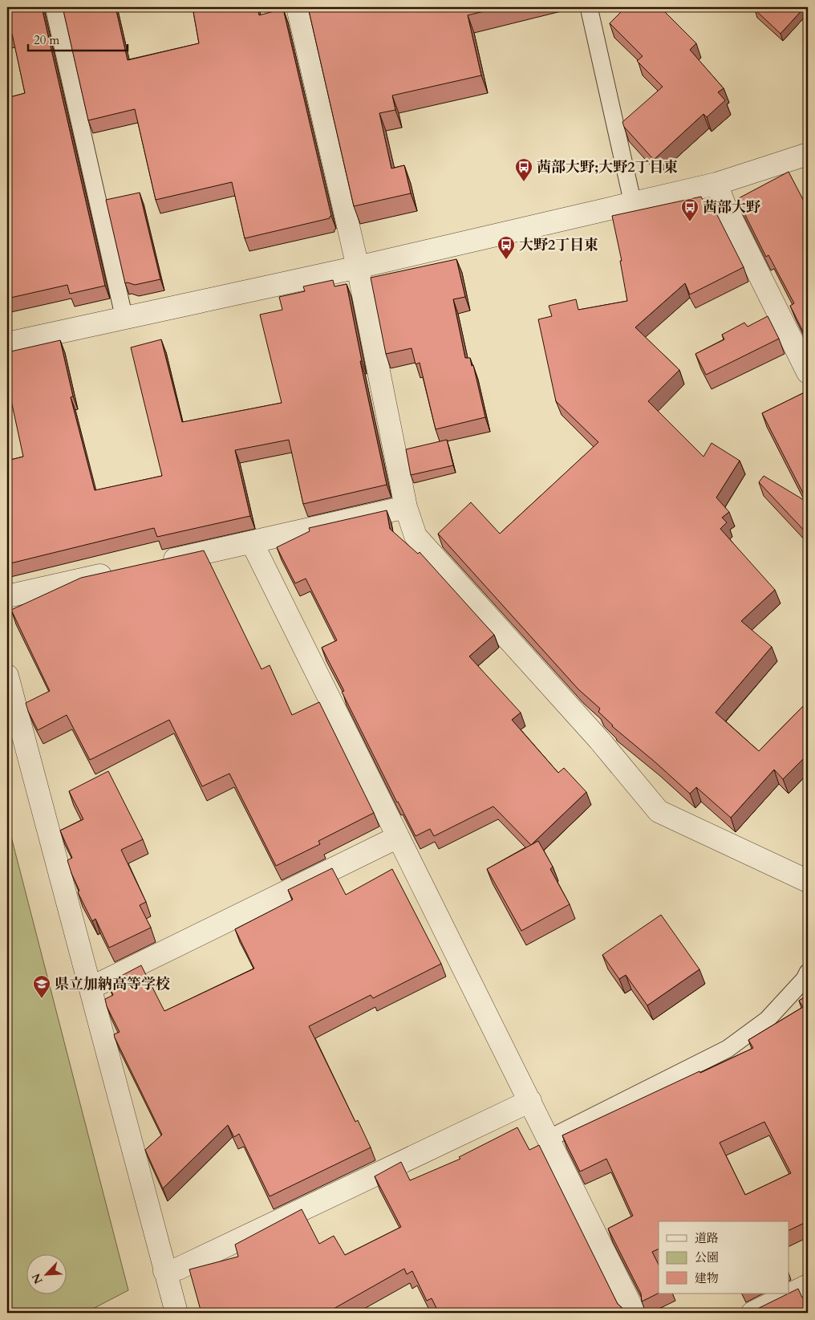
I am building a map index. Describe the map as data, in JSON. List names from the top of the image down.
{
  "places": {
    "bus stop": ["茜部大野;大野2丁目東", "茜部大野", "大野2丁目東"],
    "school or university": ["県立加納高等学校"]
  },
  "legend": ["道路", "公園", "建物"],
  "scale_bar": "20 m",
  "north": "bottom left"
}
